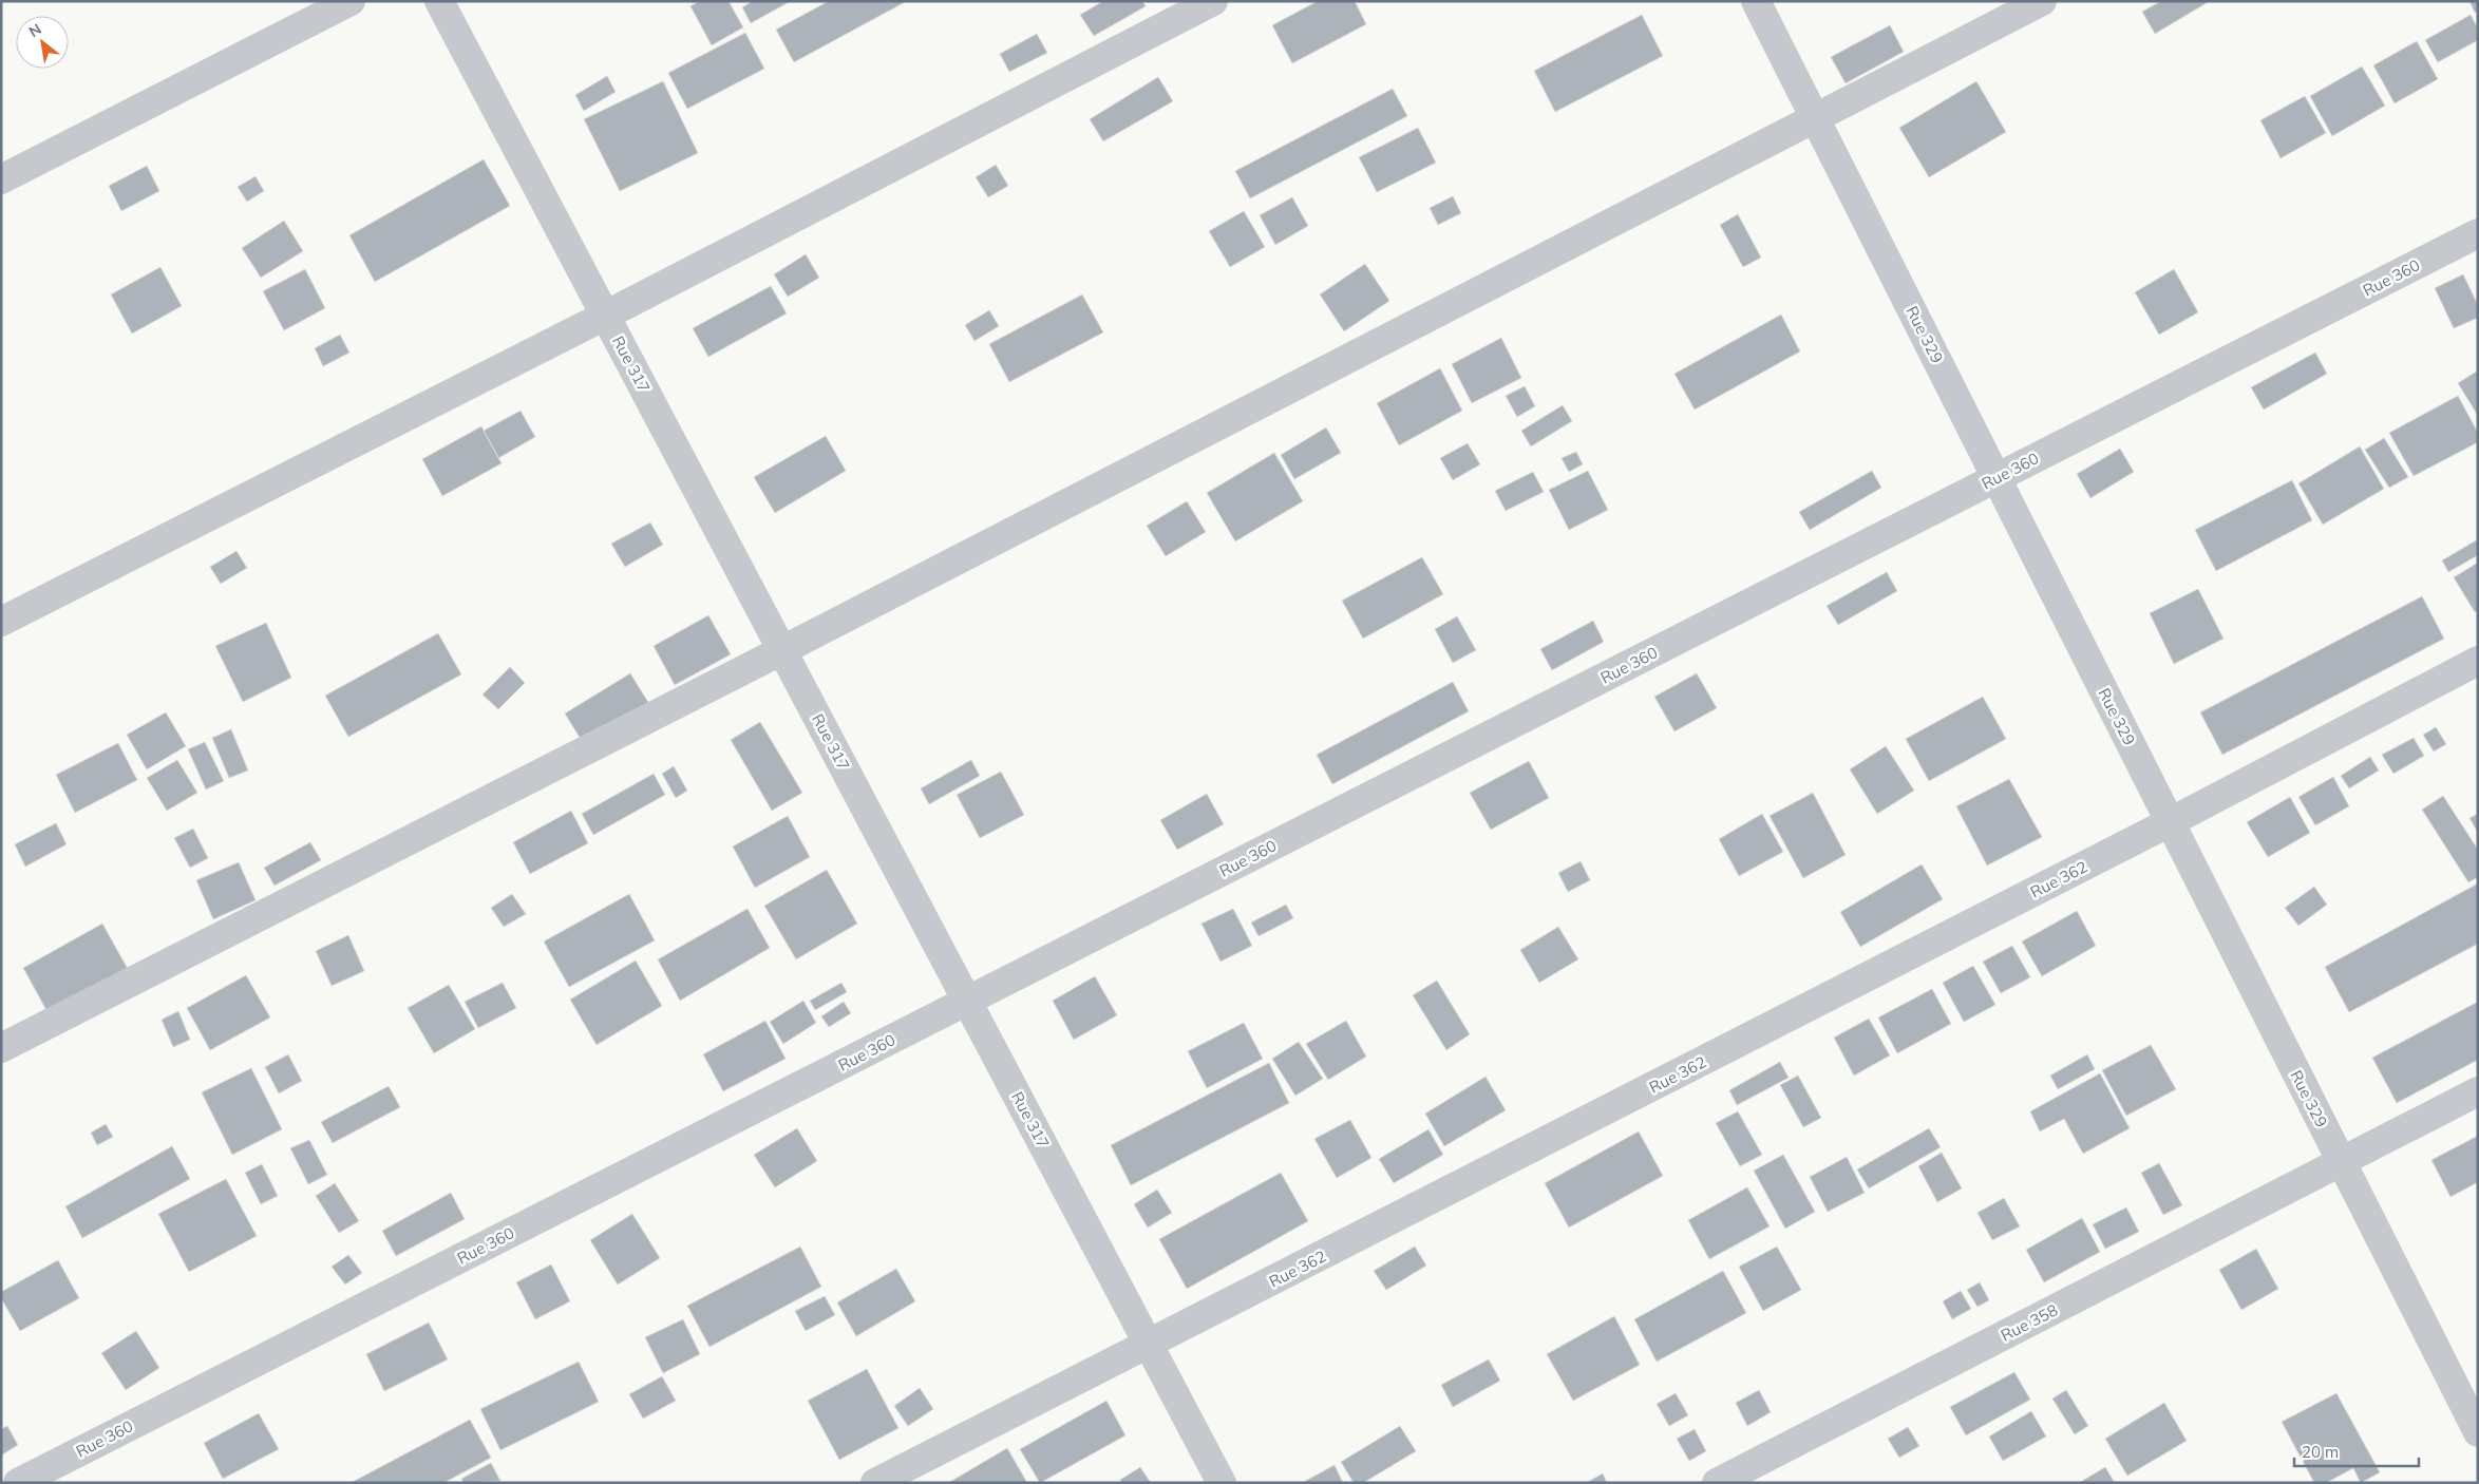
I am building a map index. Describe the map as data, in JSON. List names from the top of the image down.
{
  "streets": {
    "street": [
      "Rue 360",
      "Rue 329",
      "Rue 317",
      "Rue 362",
      "Rue 358"
    ]
  },
  "crossings": [
    ["Rue 360", "Rue 329"],
    ["Rue 360", "Rue 317"],
    ["Rue 329", "Rue 362"],
    ["Rue 329", "Rue 358"],
    ["Rue 317", "Rue 362"]
  ],
  "scale_bar": "20 m",
  "north": "top left"
}
